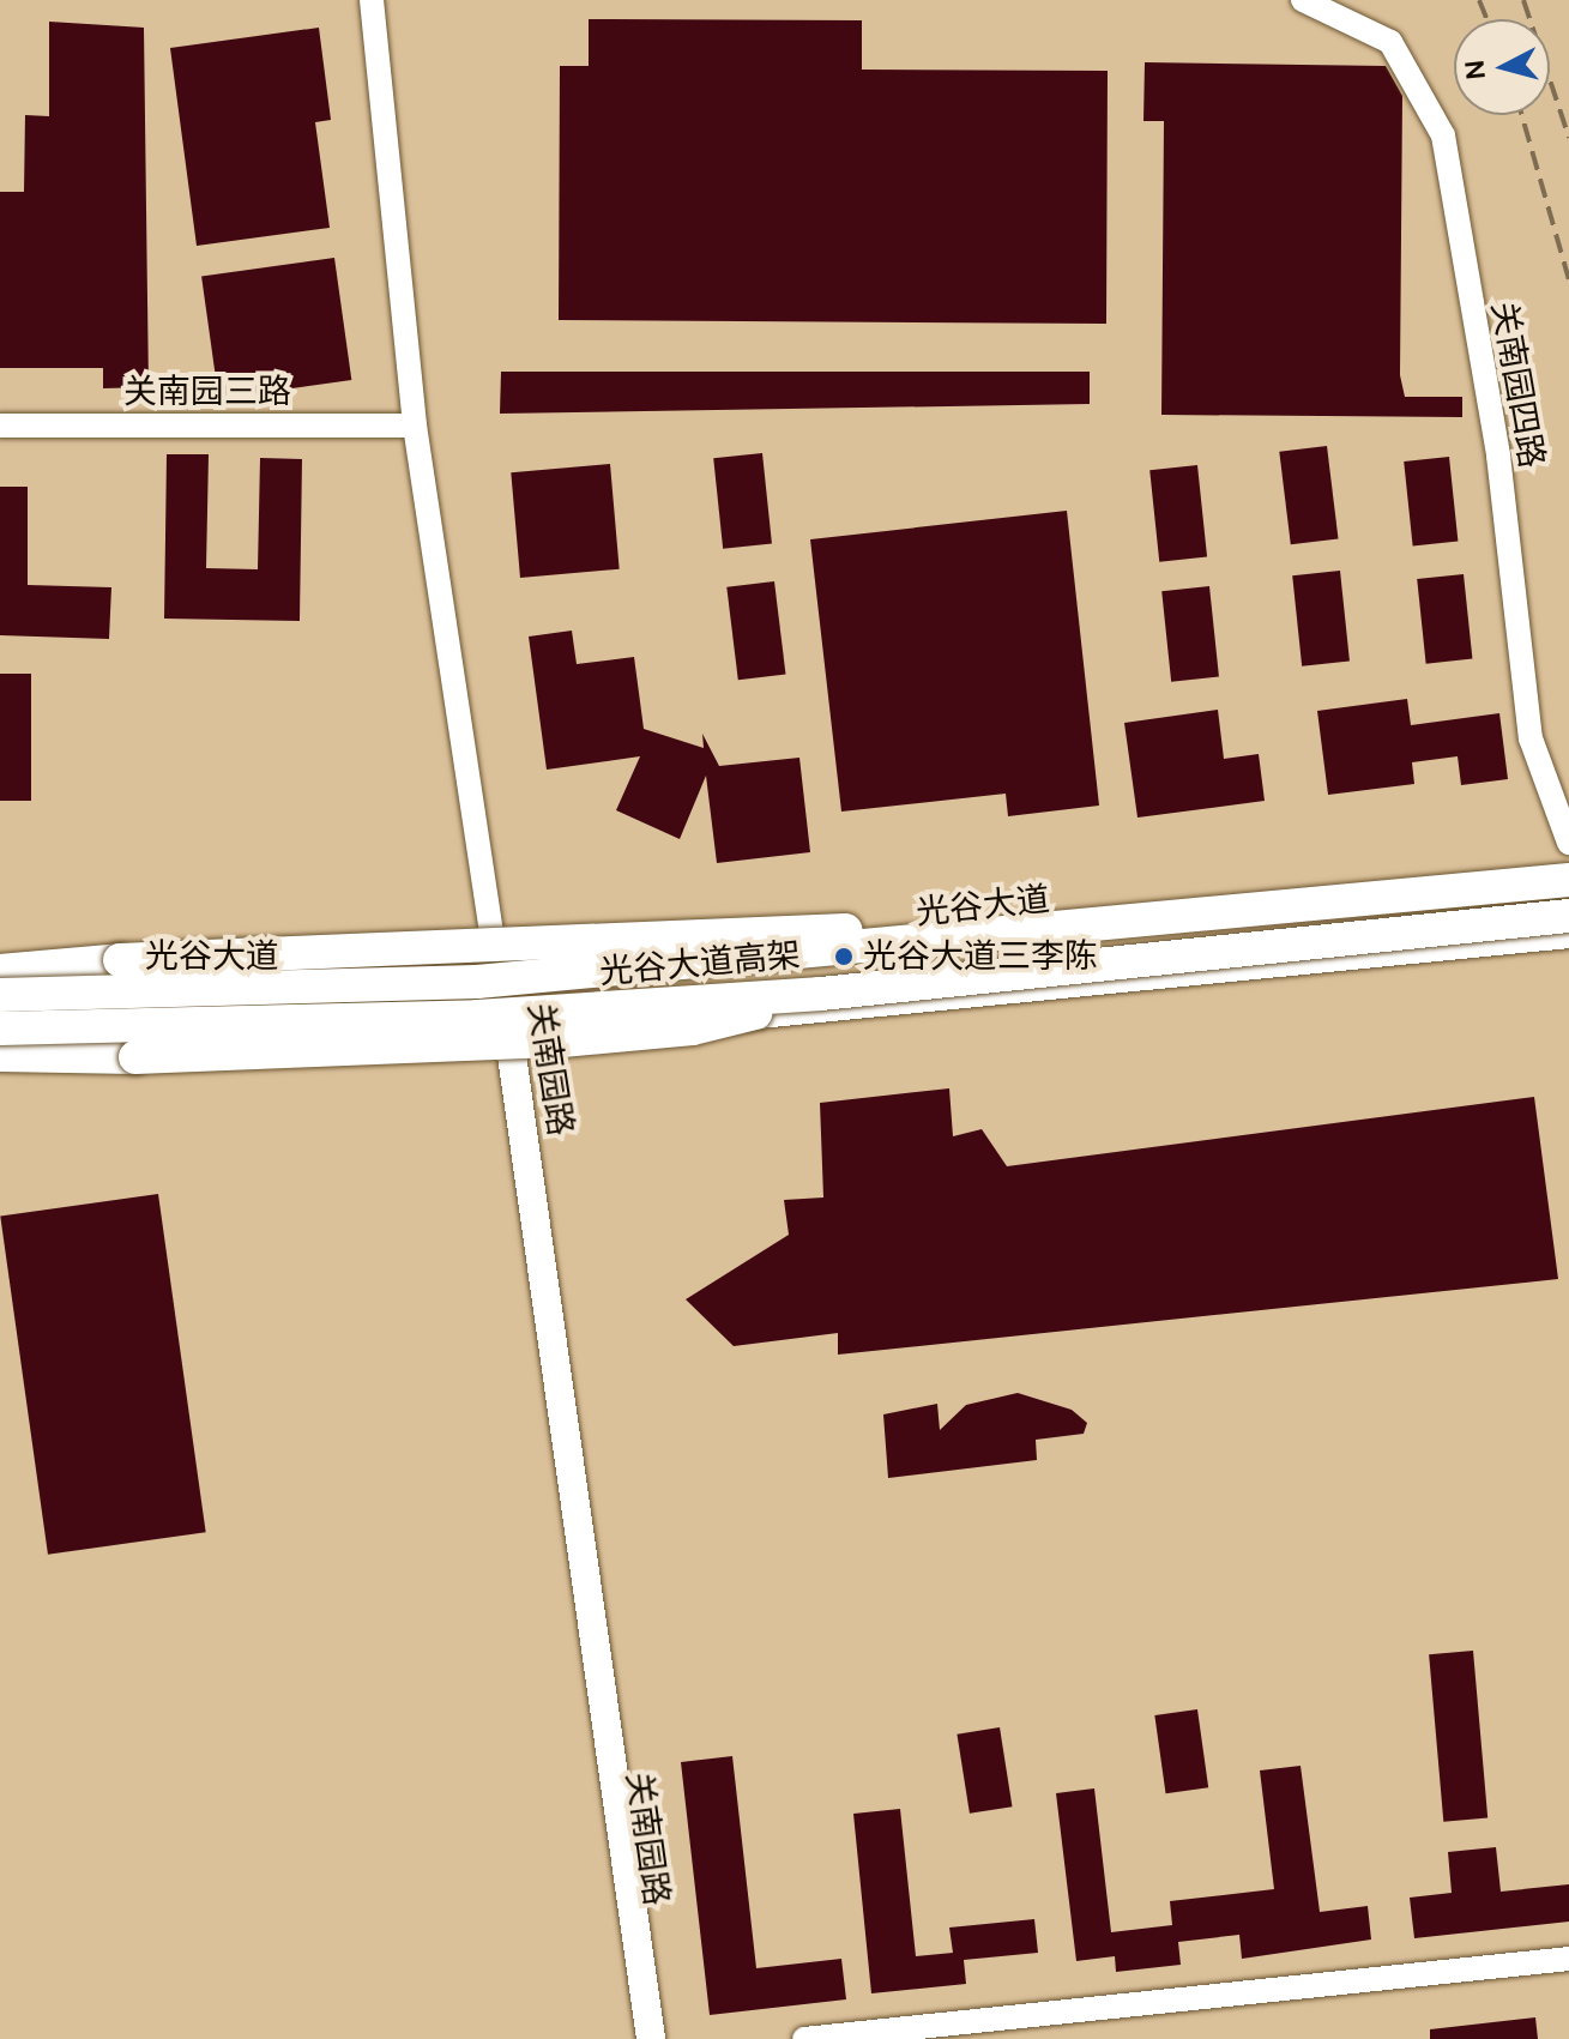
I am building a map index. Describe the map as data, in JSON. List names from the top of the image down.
{
  "streets": {
    "highway": ["光谷大道高架"],
    "main road": ["光谷大道", "关南园路"],
    "street": ["关南园四路", "关南园三路"]
  },
  "crossings": [
    ["光谷大道", "光谷大道高架"],
    ["光谷大道", "关南园路"]
  ],
  "places": ["光谷大道三李陈"],
  "north": "left"
}
